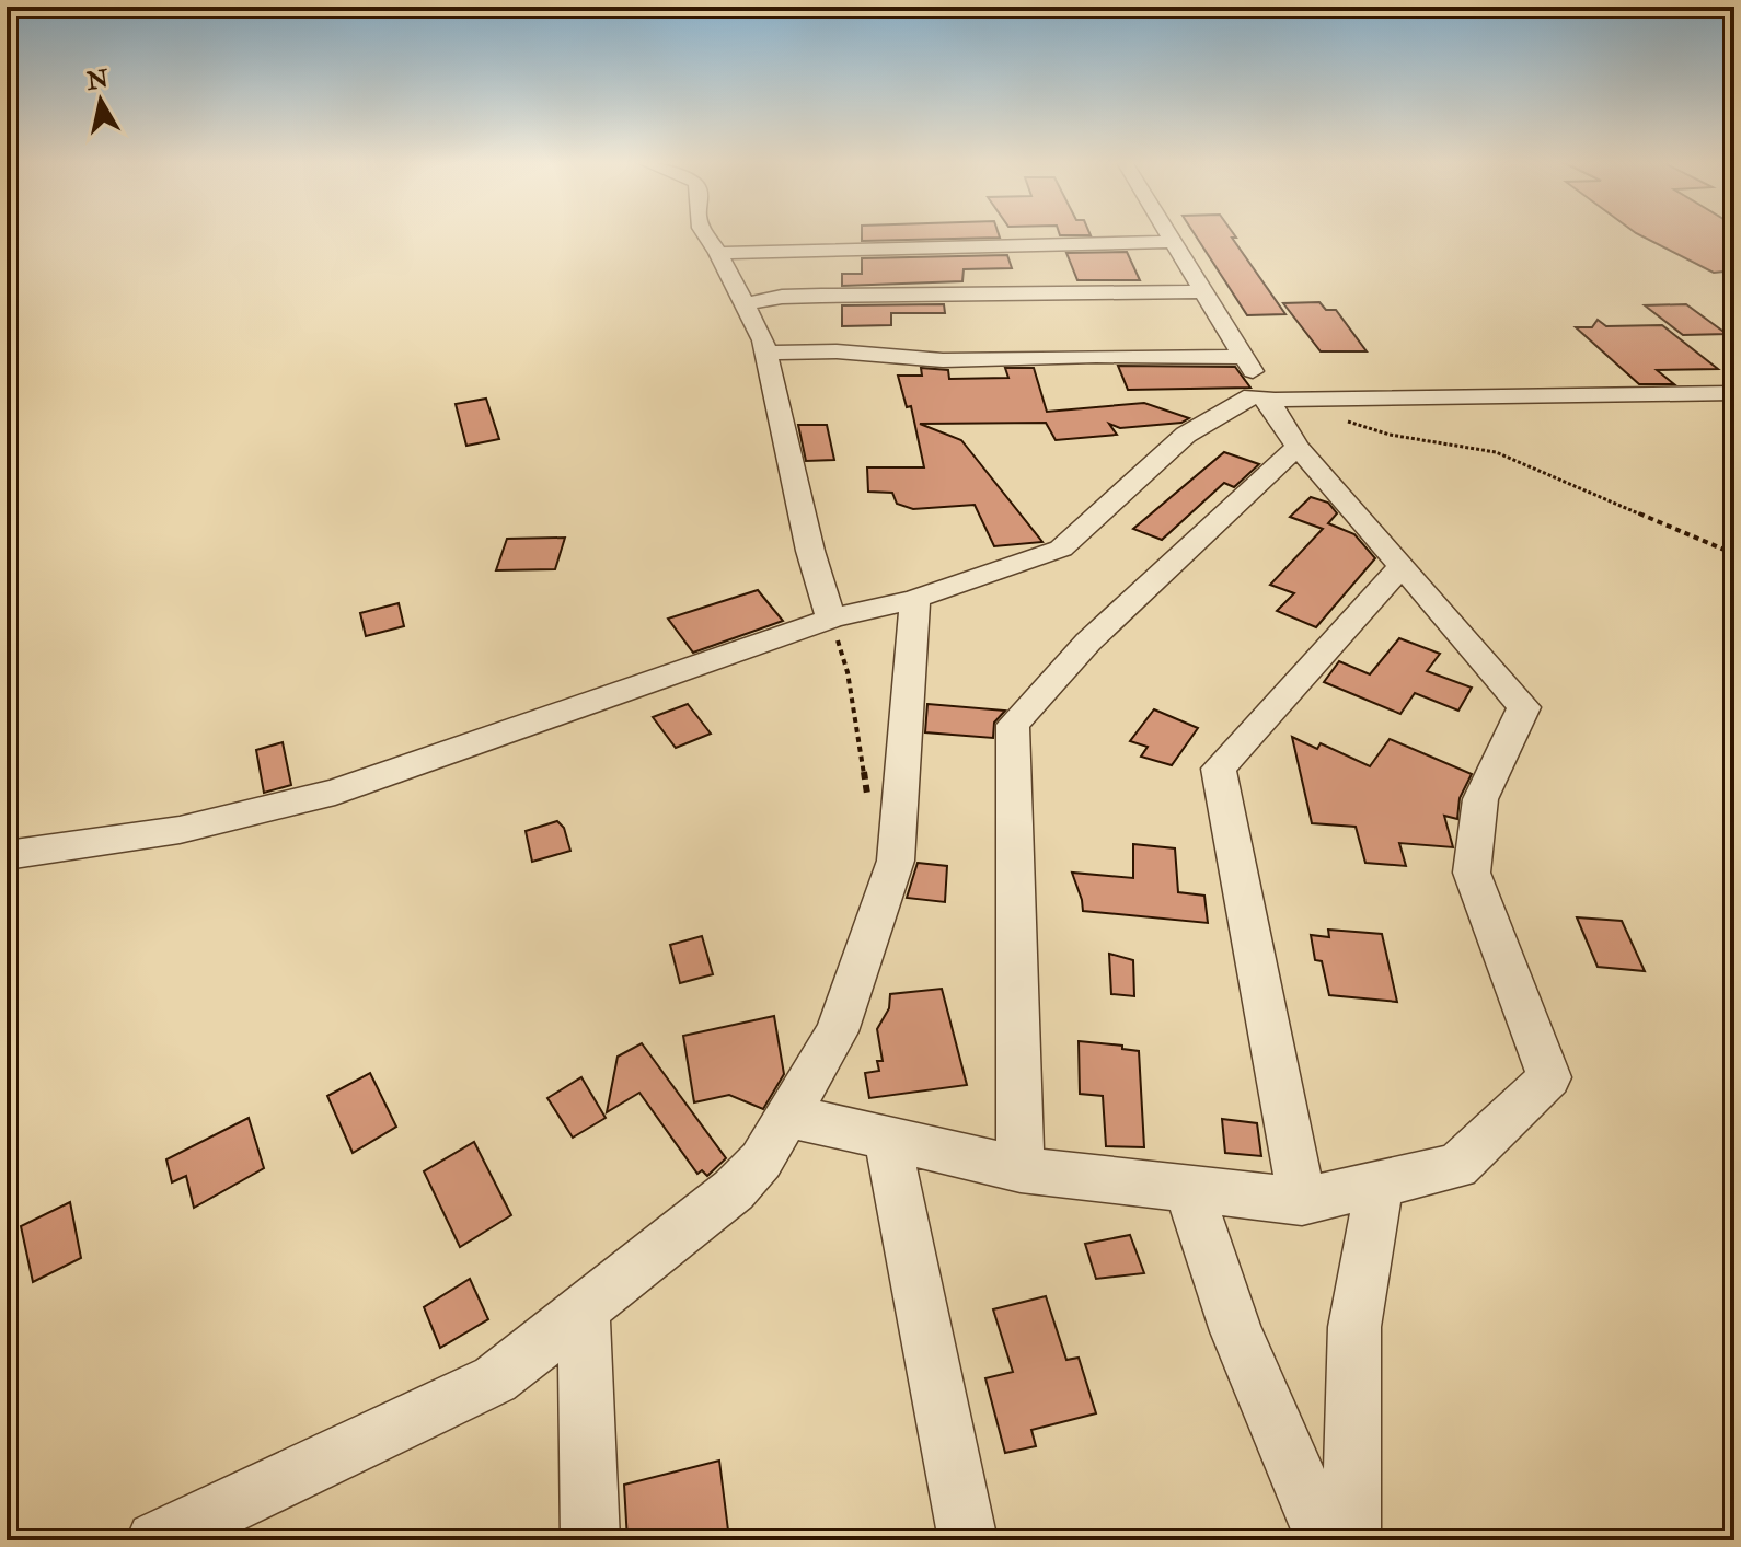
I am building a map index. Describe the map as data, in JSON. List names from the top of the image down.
{
  "north": "top"
}
